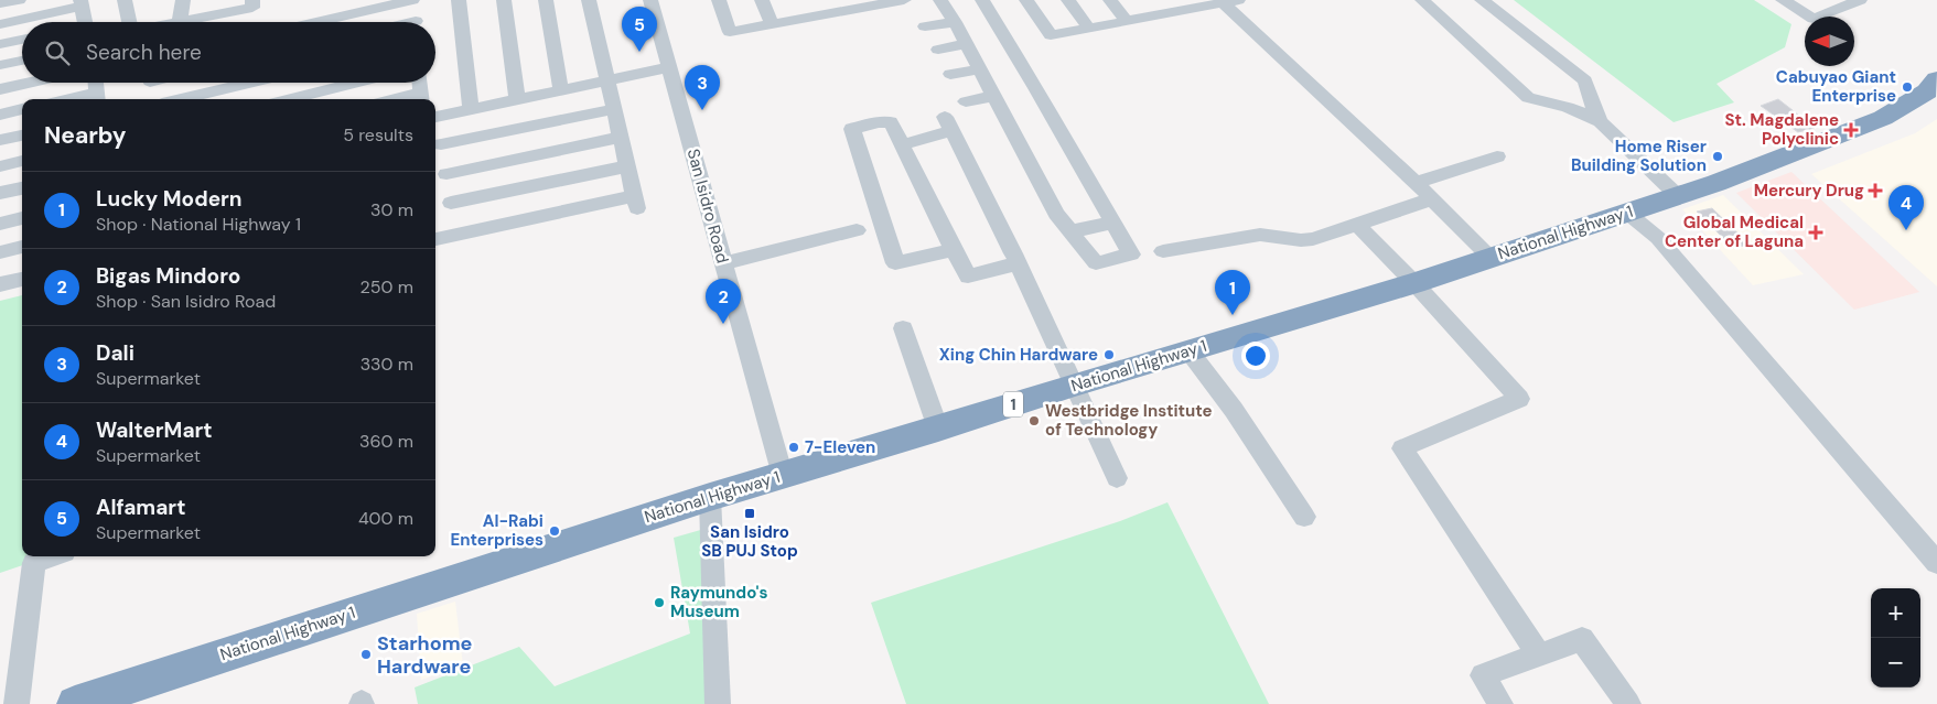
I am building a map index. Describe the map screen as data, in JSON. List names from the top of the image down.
{
  "streets": {
    "highway": ["National Highway 1", "1"],
    "street": ["San Isidro Road"]
  },
  "crossings": [
    ["San Isidro Road", "National Highway 1"]
  ],
  "places": {
    "other": [
      "Cabuyao Giant Enterprise",
      "Home Riser Building Solution",
      "Xing Chin Hardware",
      "Westbridge Institute of Technology",
      "7-Eleven",
      "Al-Rabi Enterprises",
      "Raymundo's Museum",
      "Starhome Hardware"
    ],
    "health": ["St. Magdalene Polyclinic", "Mercury Drug", "Global Medical Center of Laguna"],
    "transit": ["San Isidro SB PUJ Stop"]
  },
  "north": "left",
  "page": {
    "pins": [
      "5",
      "3",
      "4",
      "1",
      "2"
    ],
    "search": "Search here",
    "heading": ["Nearby", "5 results"],
    "list": [
      {
        "mark": "1",
        "name": "Lucky Modern",
        "note": "Shop · National Highway 1",
        "value": "30 m"
      },
      {
        "mark": "2",
        "name": "Bigas Mindoro",
        "note": "Shop · San Isidro Road",
        "value": "250 m"
      },
      {
        "mark": "3",
        "name": "Dali",
        "note": "Supermarket",
        "value": "330 m"
      },
      {
        "mark": "4",
        "name": "WalterMart",
        "note": "Supermarket",
        "value": "360 m"
      },
      {
        "mark": "5",
        "name": "Alfamart",
        "note": "Supermarket",
        "value": "400 m"
      }
    ],
    "map_buttons": ["+", "−"]
  }
}
